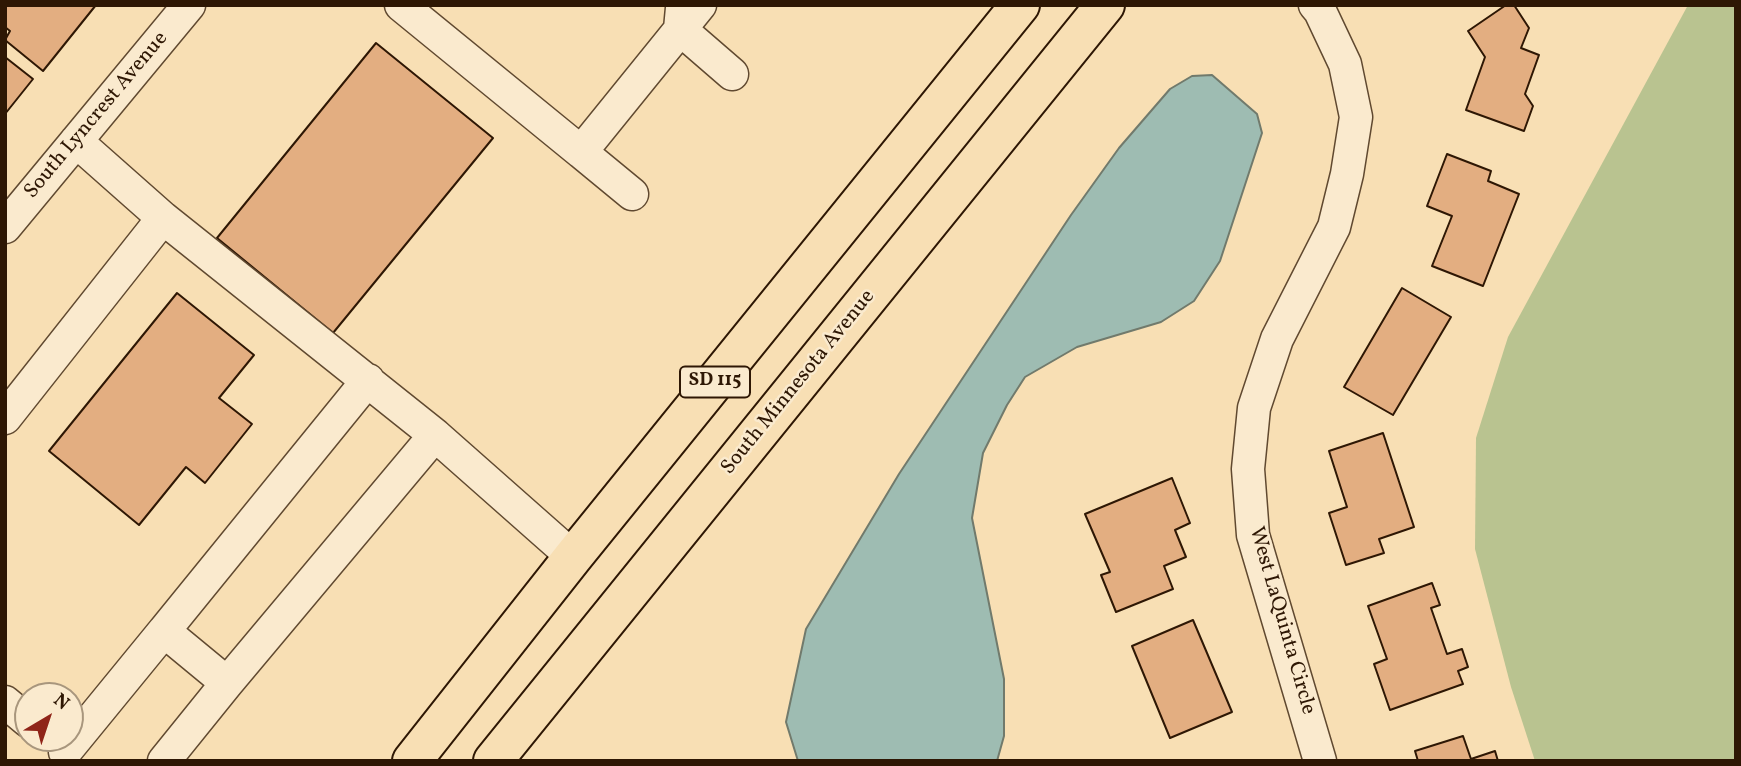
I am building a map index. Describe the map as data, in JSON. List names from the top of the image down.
{
  "streets": {
    "main road": ["SD 115", "South Minnesota Avenue"],
    "street": ["South Lyncrest Avenue", "West LaQuinta Circle"]
  },
  "north": "top right"
}
